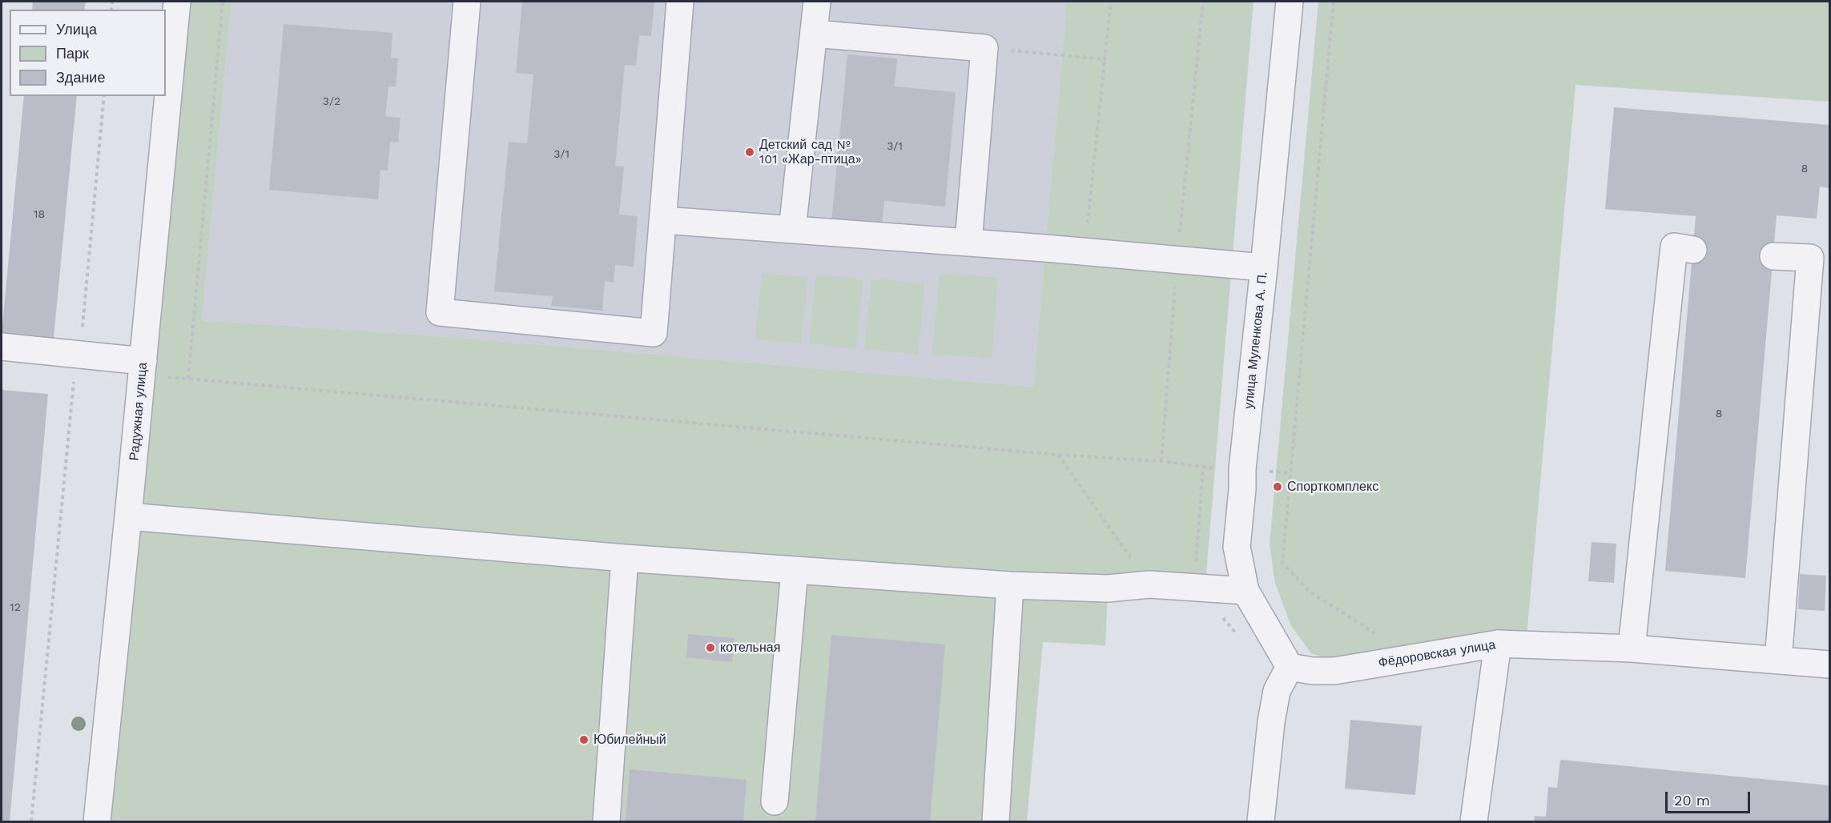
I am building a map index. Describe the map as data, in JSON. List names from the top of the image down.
{
  "streets": {
    "street": ["улица Муленкова А. П.", "Радужная улица", "Фёдоровская улица"]
  },
  "crossings": [
    ["улица Муленкова А. П.", "Фёдоровская улица"]
  ],
  "places": [
    "Детский сад № 101 «Жар-птица»",
    "Спорткомплекс",
    "котельная",
    "Юбилейный"
  ],
  "house_numbers": [
    "3/2",
    "3/1",
    "3/1",
    "8",
    "18",
    "8",
    "12"
  ],
  "legend": ["Улица", "Парк", "Здание"],
  "scale_bar": "20 m"
}
